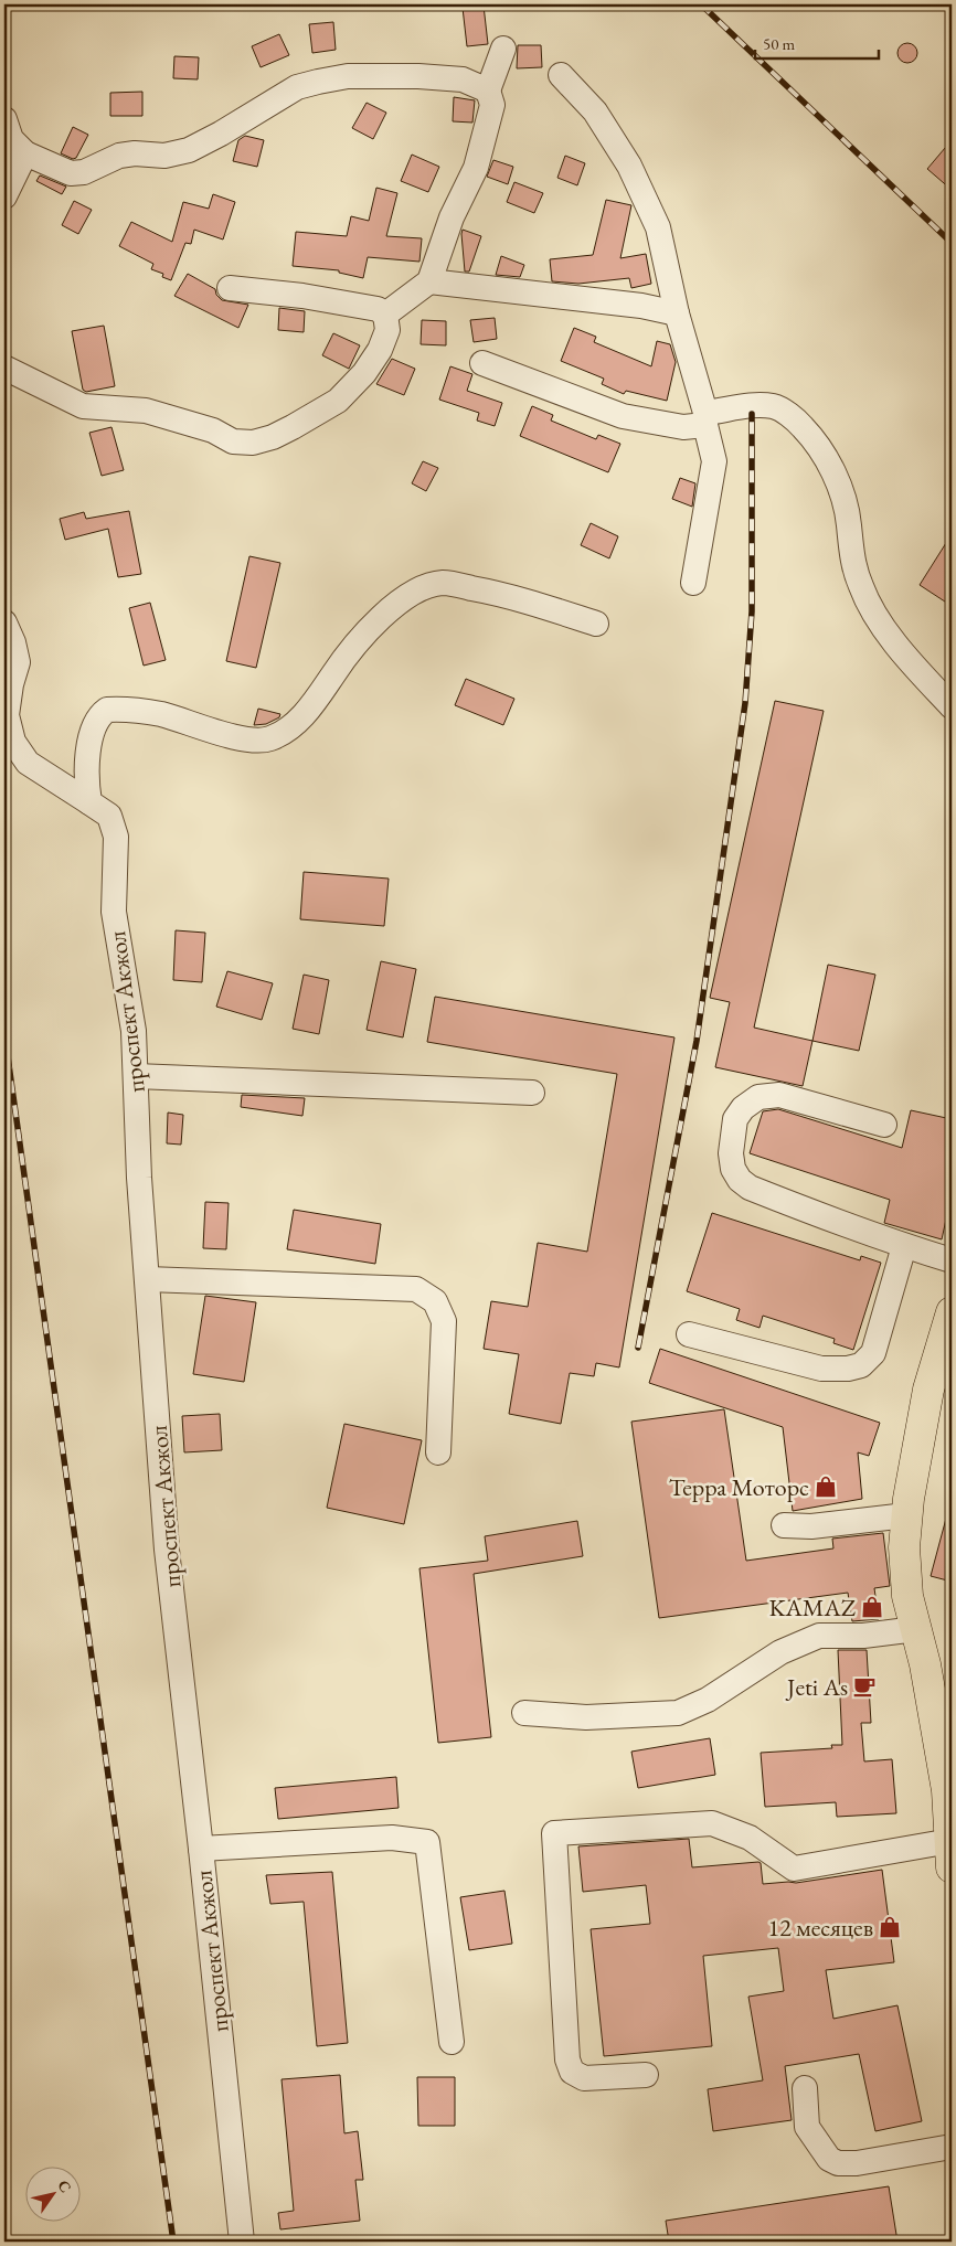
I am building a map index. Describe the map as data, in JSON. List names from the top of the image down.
{
  "streets": {
    "street": ["проспект Акжол"]
  },
  "places": {
    "shop": ["Терра Моторс", "KAMAZ", "12 месяцев"],
    "cafe": ["Jeti As"]
  },
  "scale_bar": "50 m",
  "north": "top right"
}
